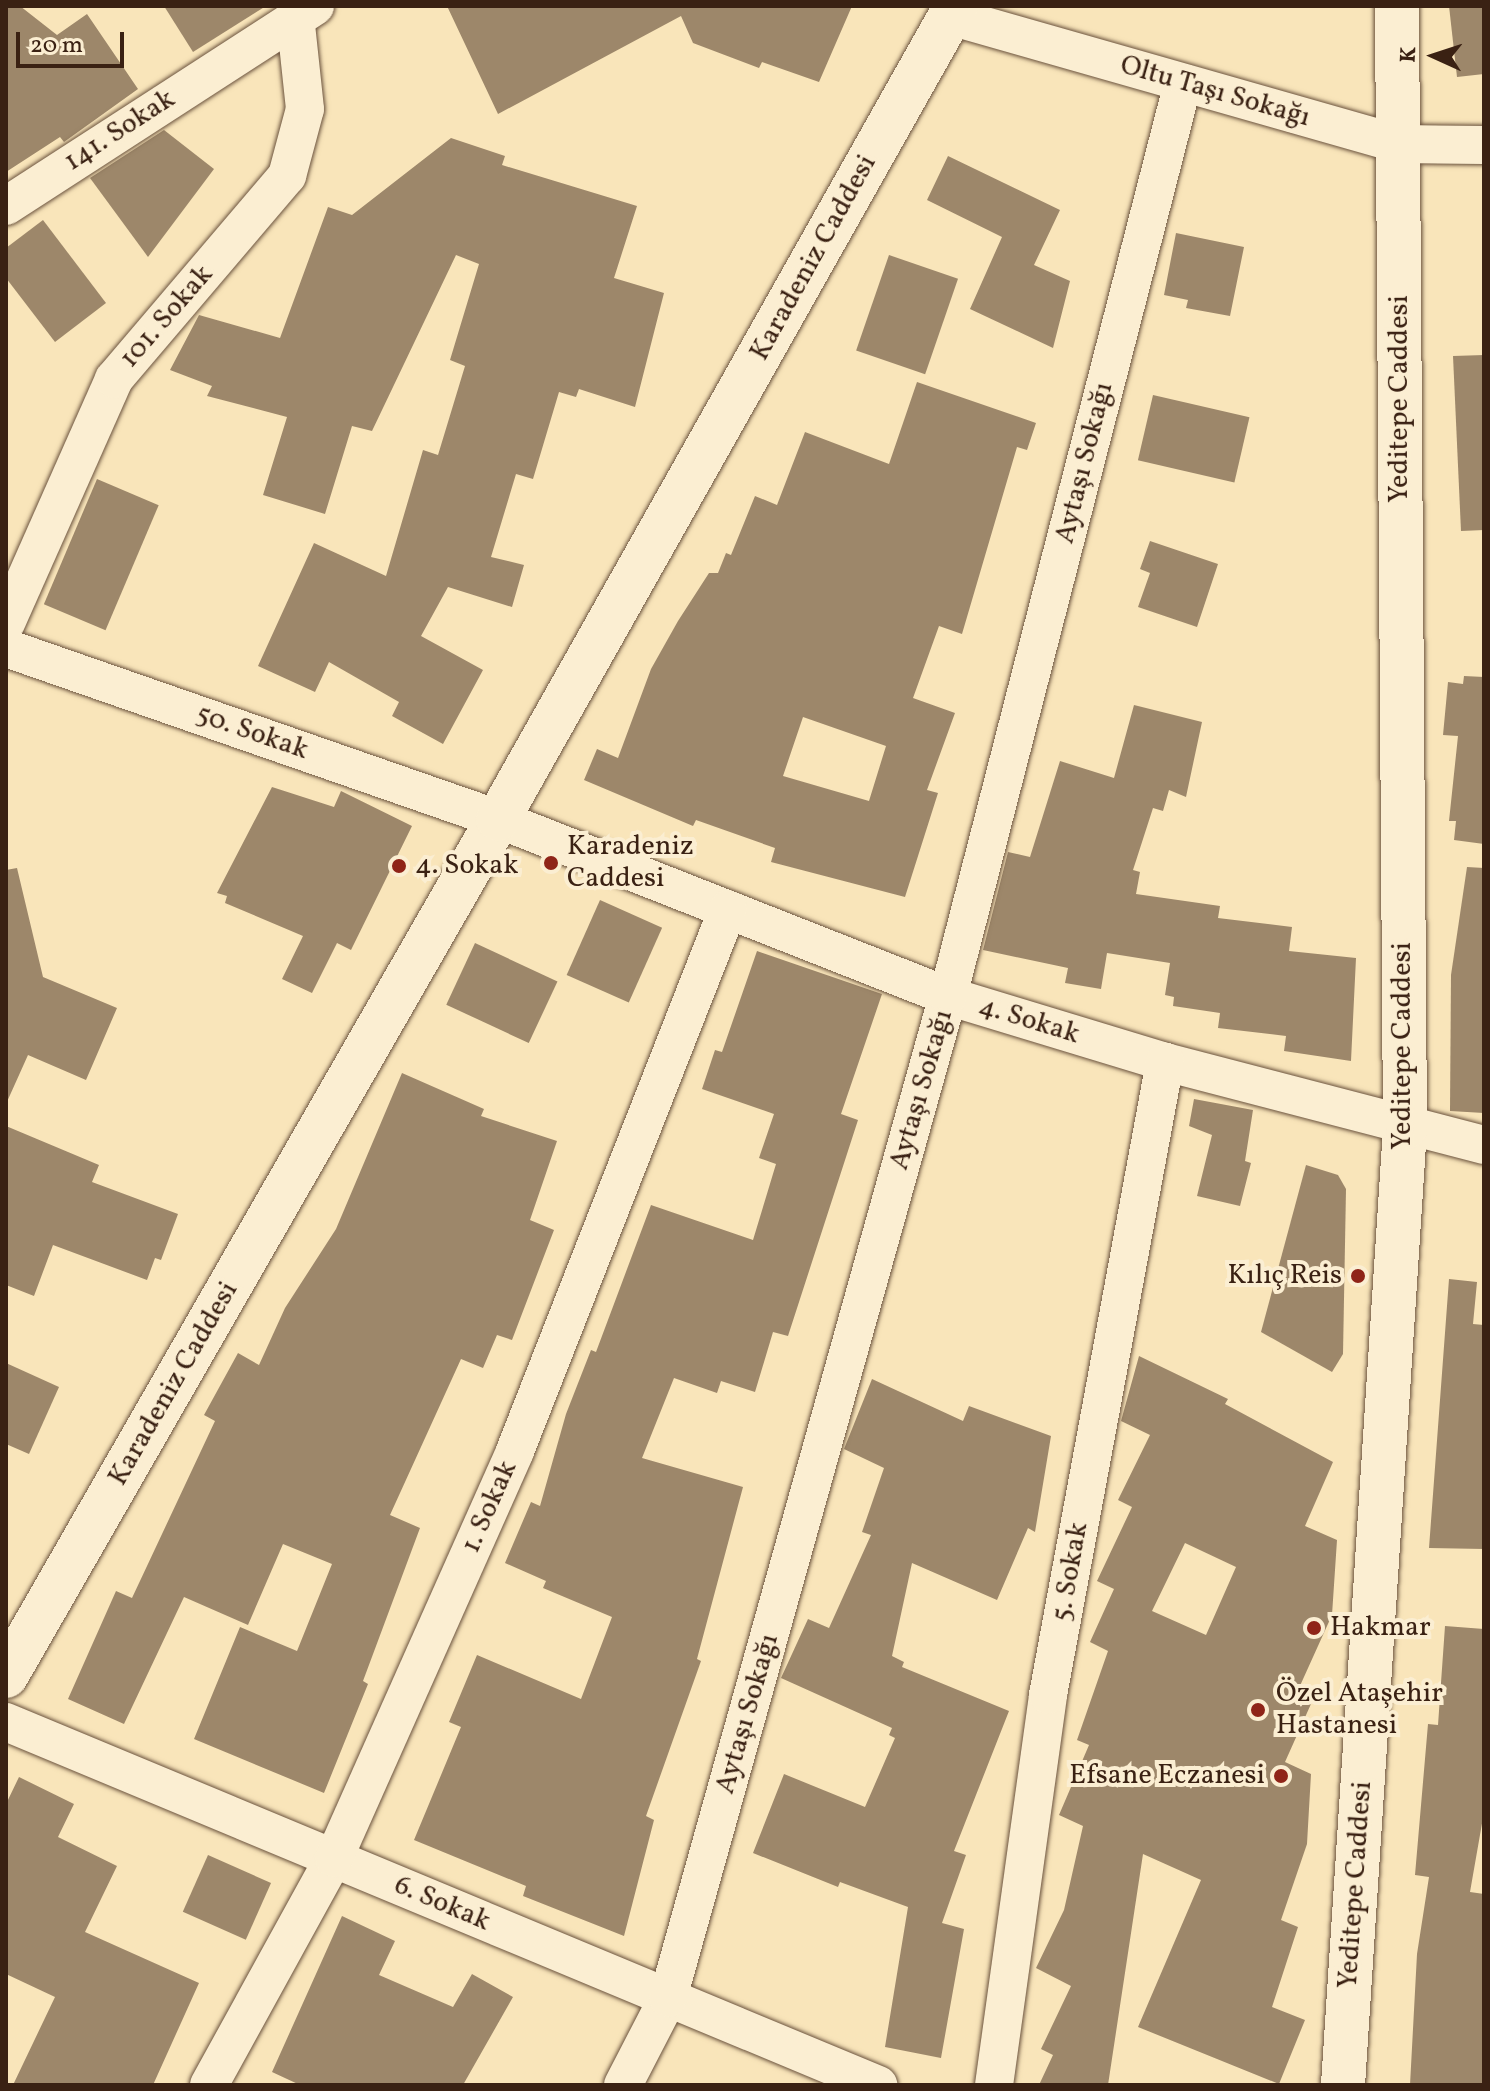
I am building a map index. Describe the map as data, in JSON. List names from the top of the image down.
{
  "streets": {
    "street": [
      "Oltu Taşı Sokağı",
      "141. Sokak",
      "Karadeniz Caddesi",
      "101. Sokak",
      "Yeditepe Caddesi",
      "Aytaşı Sokağı",
      "50. Sokak",
      "4. Sokak",
      "1. Sokak",
      "5. Sokak",
      "6. Sokak"
    ]
  },
  "crossings": [
    ["Oltu Taşı Sokağı", "Karadeniz Caddesi"],
    ["Oltu Taşı Sokağı", "Yeditepe Caddesi"],
    ["Oltu Taşı Sokağı", "Aytaşı Sokağı"],
    ["141. Sokak", "101. Sokak"],
    ["Karadeniz Caddesi", "50. Sokak"],
    ["Karadeniz Caddesi", "4. Sokak"],
    ["Yeditepe Caddesi", "4. Sokak"],
    ["Aytaşı Sokağı", "4. Sokak"],
    ["Aytaşı Sokağı", "6. Sokak"],
    ["50. Sokak", "4. Sokak"],
    ["4. Sokak", "1. Sokak"],
    ["4. Sokak", "5. Sokak"],
    ["1. Sokak", "6. Sokak"]
  ],
  "places": [
    "Karadeniz Caddesi",
    "4. Sokak",
    "Kılıç Reis",
    "Hakmar",
    "Özel Ataşehir Hastanesi",
    "Efsane Eczanesi"
  ],
  "scale_bar": "20 m",
  "north": "left"
}
